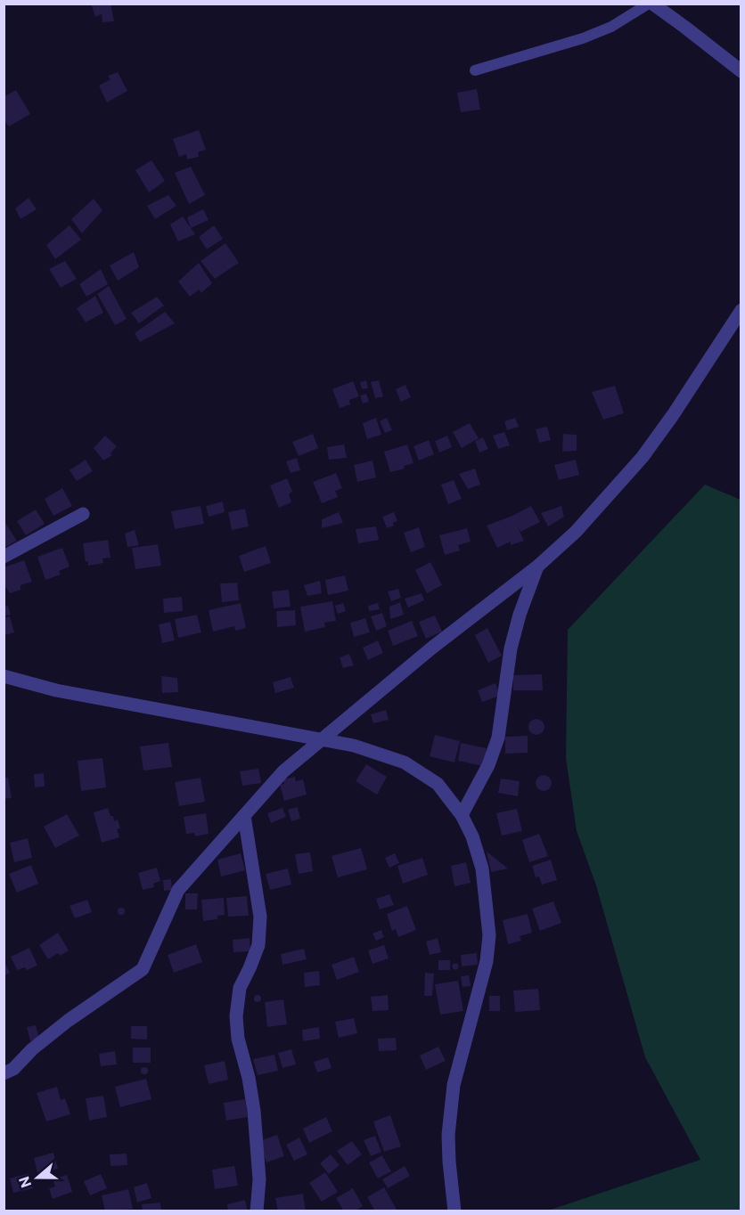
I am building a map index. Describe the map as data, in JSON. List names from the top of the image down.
{
  "north": "left"
}
